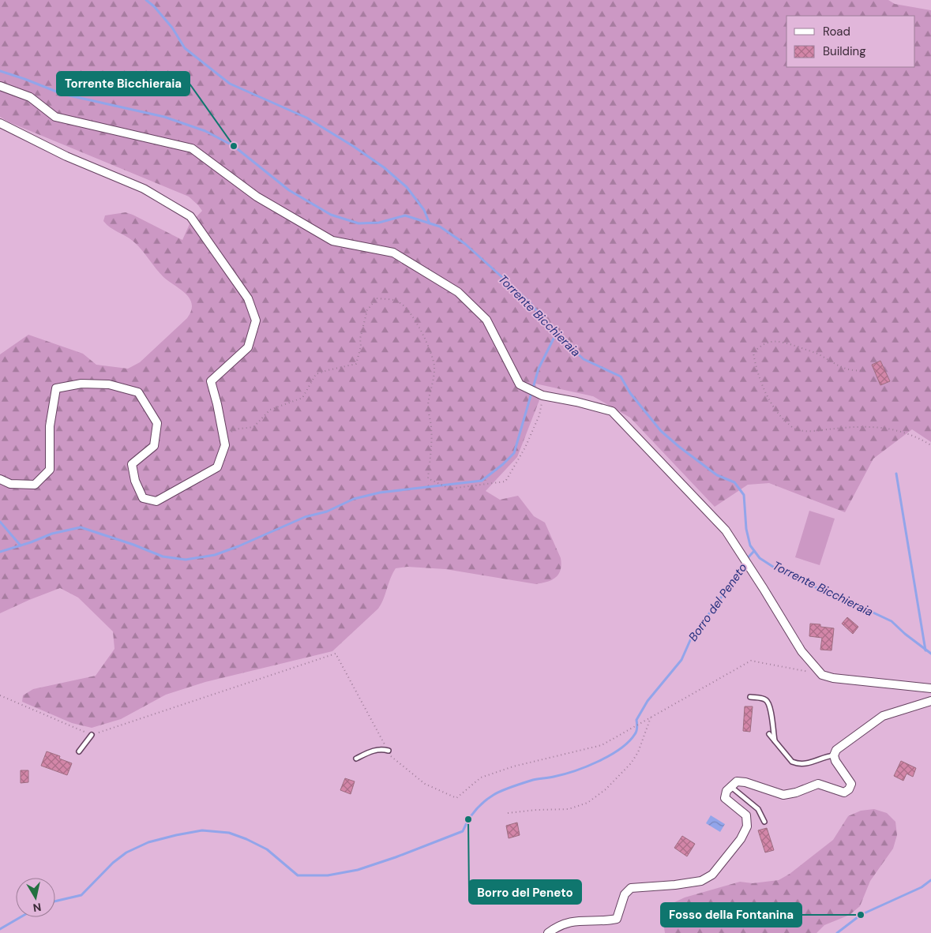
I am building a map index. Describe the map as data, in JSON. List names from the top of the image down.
{
  "water": ["Torrente Bicchieraia", "Borro del Peneto"],
  "places": ["Torrente Bicchieraia", "Borro del Peneto", "Fosso della Fontanina"],
  "legend": ["Road", "Building"],
  "north": "bottom"
}
